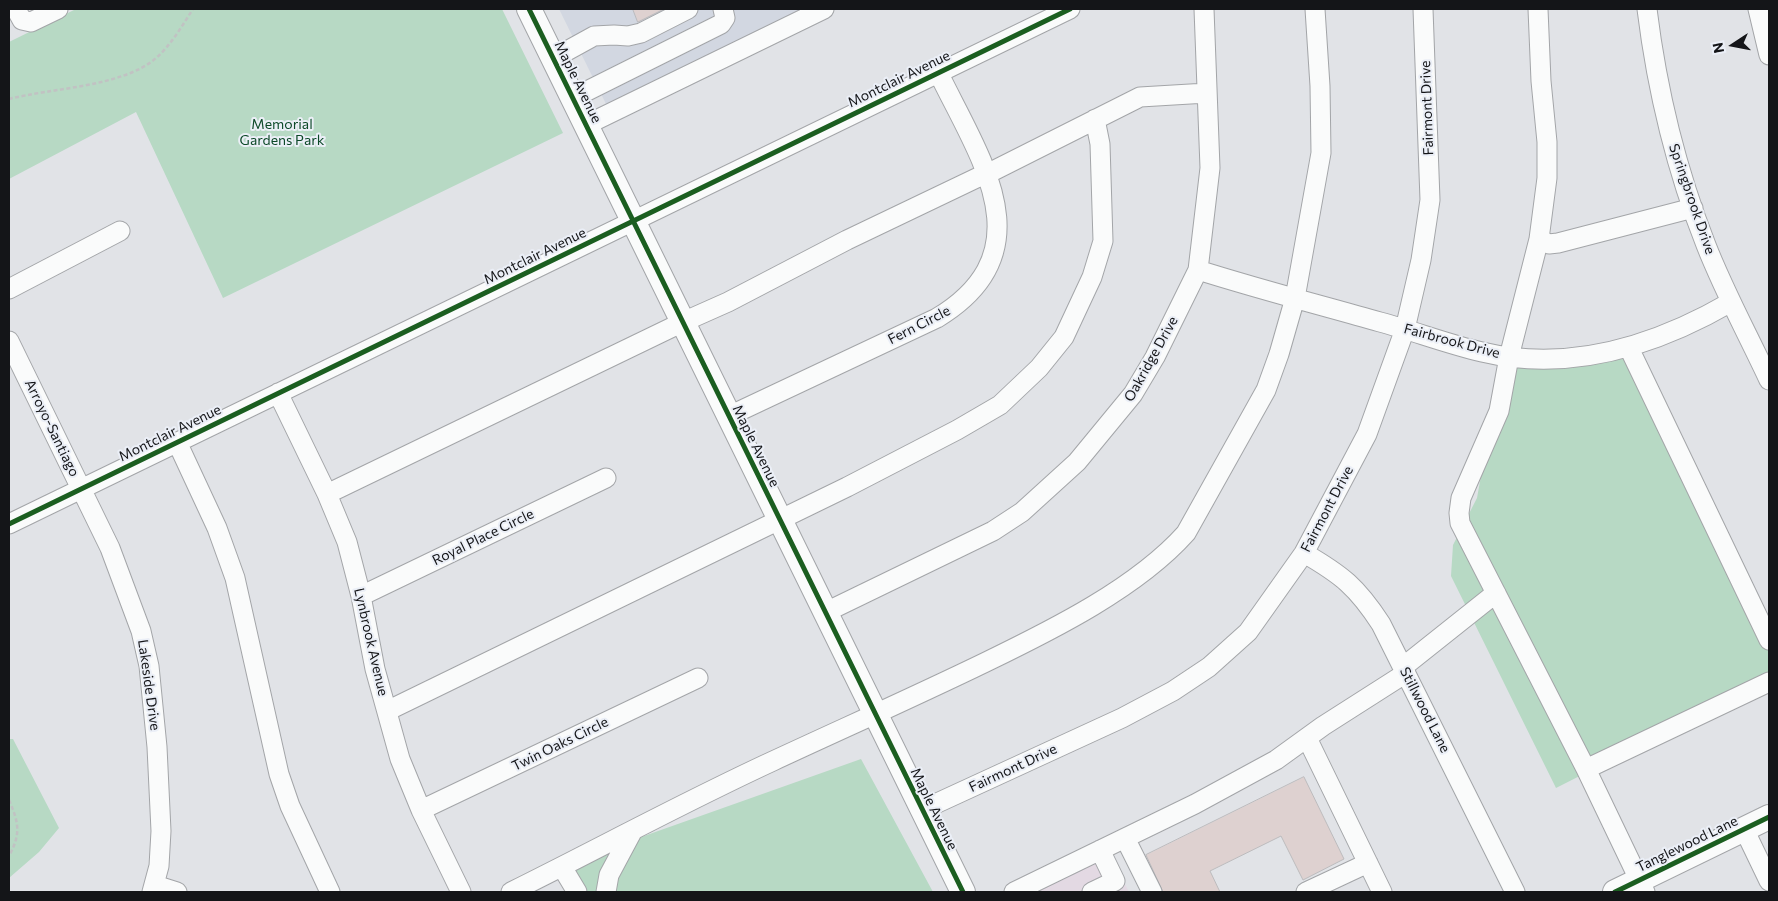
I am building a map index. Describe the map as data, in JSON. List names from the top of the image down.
{
  "streets": {
    "main road": ["Maple Avenue", "Tanglewood Lane"],
    "street": [
      "Montclair Avenue",
      "Fairmont Drive",
      "Springbrook Drive",
      "Fern Circle",
      "Fairbrook Drive",
      "Oakridge Drive",
      "Arroyo-Santiago",
      "Royal Place Circle",
      "Lynbrook Avenue",
      "Lakeside Drive",
      "Stillwood Lane",
      "Twin Oaks Circle"
    ]
  },
  "crossings": [
    ["Montclair Avenue", "Maple Avenue"],
    ["Montclair Avenue", "Fern Circle"],
    ["Montclair Avenue", "Arroyo-Santiago"],
    ["Montclair Avenue", "Lynbrook Avenue"],
    ["Montclair Avenue", "Lakeside Drive"],
    ["Maple Avenue", "Fairmont Drive"],
    ["Maple Avenue", "Fern Circle"],
    ["Maple Avenue", "Oakridge Drive"],
    ["Fairmont Drive", "Fairbrook Drive"],
    ["Fairmont Drive", "Stillwood Lane"],
    ["Springbrook Drive", "Fairbrook Drive"],
    ["Fairbrook Drive", "Oakridge Drive"],
    ["Arroyo-Santiago", "Lakeside Drive"],
    ["Royal Place Circle", "Lynbrook Avenue"],
    ["Lynbrook Avenue", "Twin Oaks Circle"]
  ],
  "parks": ["Memorial Gardens Park"],
  "north": "left"
}
